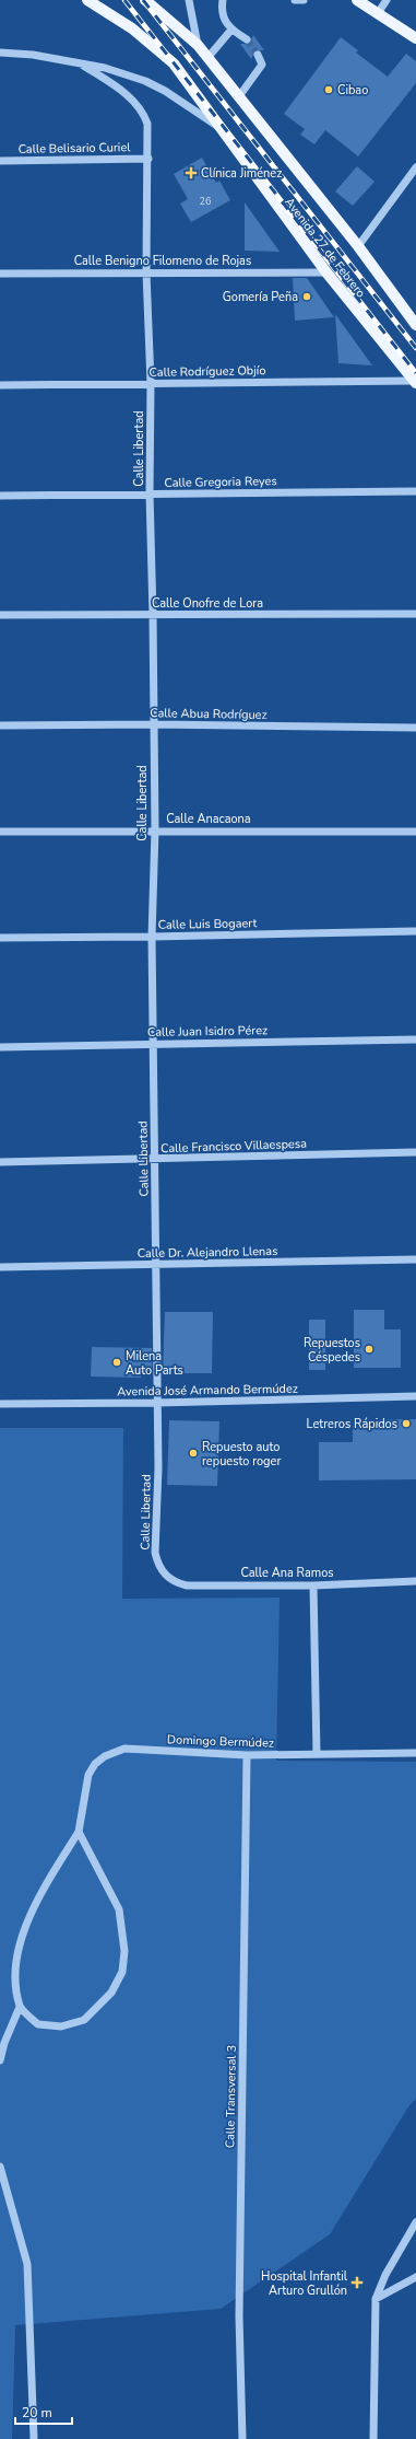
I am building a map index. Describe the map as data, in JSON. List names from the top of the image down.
{
  "streets": {
    "main road": ["Avenida 27 de Febrero"],
    "street": [
      "Calle Belisario Curiel",
      "Calle Benigno Filomeno de Rojas",
      "Calle Rodríguez Objío",
      "Calle Libertad",
      "Calle Gregoria Reyes",
      "Calle Onofre de Lora",
      "Calle Abua Rodríguez",
      "Calle Anacaona",
      "Calle Luis Bogaert",
      "Calle Juan Isidro Pérez",
      "Calle Francisco Villaespesa",
      "Calle Dr. Alejandro Llenas",
      "Avenida José Armando Bermúdez",
      "Calle Ana Ramos",
      "Domingo Bermúdez",
      "Calle Transversal 3"
    ]
  },
  "crossings": [
    ["Calle Belisario Curiel", "Calle Libertad"],
    ["Avenida 27 de Febrero", "Calle Benigno Filomeno de Rojas"],
    ["Avenida 27 de Febrero", "Calle Rodríguez Objío"],
    ["Calle Benigno Filomeno de Rojas", "Calle Libertad"],
    ["Calle Rodríguez Objío", "Calle Libertad"],
    ["Calle Libertad", "Calle Gregoria Reyes"],
    ["Calle Libertad", "Calle Onofre de Lora"],
    ["Calle Libertad", "Calle Abua Rodríguez"],
    ["Calle Libertad", "Calle Anacaona"],
    ["Calle Libertad", "Calle Luis Bogaert"],
    ["Calle Libertad", "Calle Juan Isidro Pérez"],
    ["Calle Libertad", "Calle Francisco Villaespesa"],
    ["Calle Libertad", "Calle Dr. Alejandro Llenas"],
    ["Calle Libertad", "Avenida José Armando Bermúdez"],
    ["Calle Libertad", "Calle Ana Ramos"],
    ["Domingo Bermúdez", "Calle Transversal 3"]
  ],
  "places": {
    "other": [
      "Cibao",
      "Gomería Peña",
      "Repuestos Céspedes",
      "Milena Auto Parts",
      "Letreros Rápidos",
      "Repuesto auto repuesto roger"
    ],
    "health": ["Clínica Jiménez", "Hospital Infantil Arturo Grullón"]
  },
  "house_numbers": ["26"],
  "scale_bar": "20 m"
}
